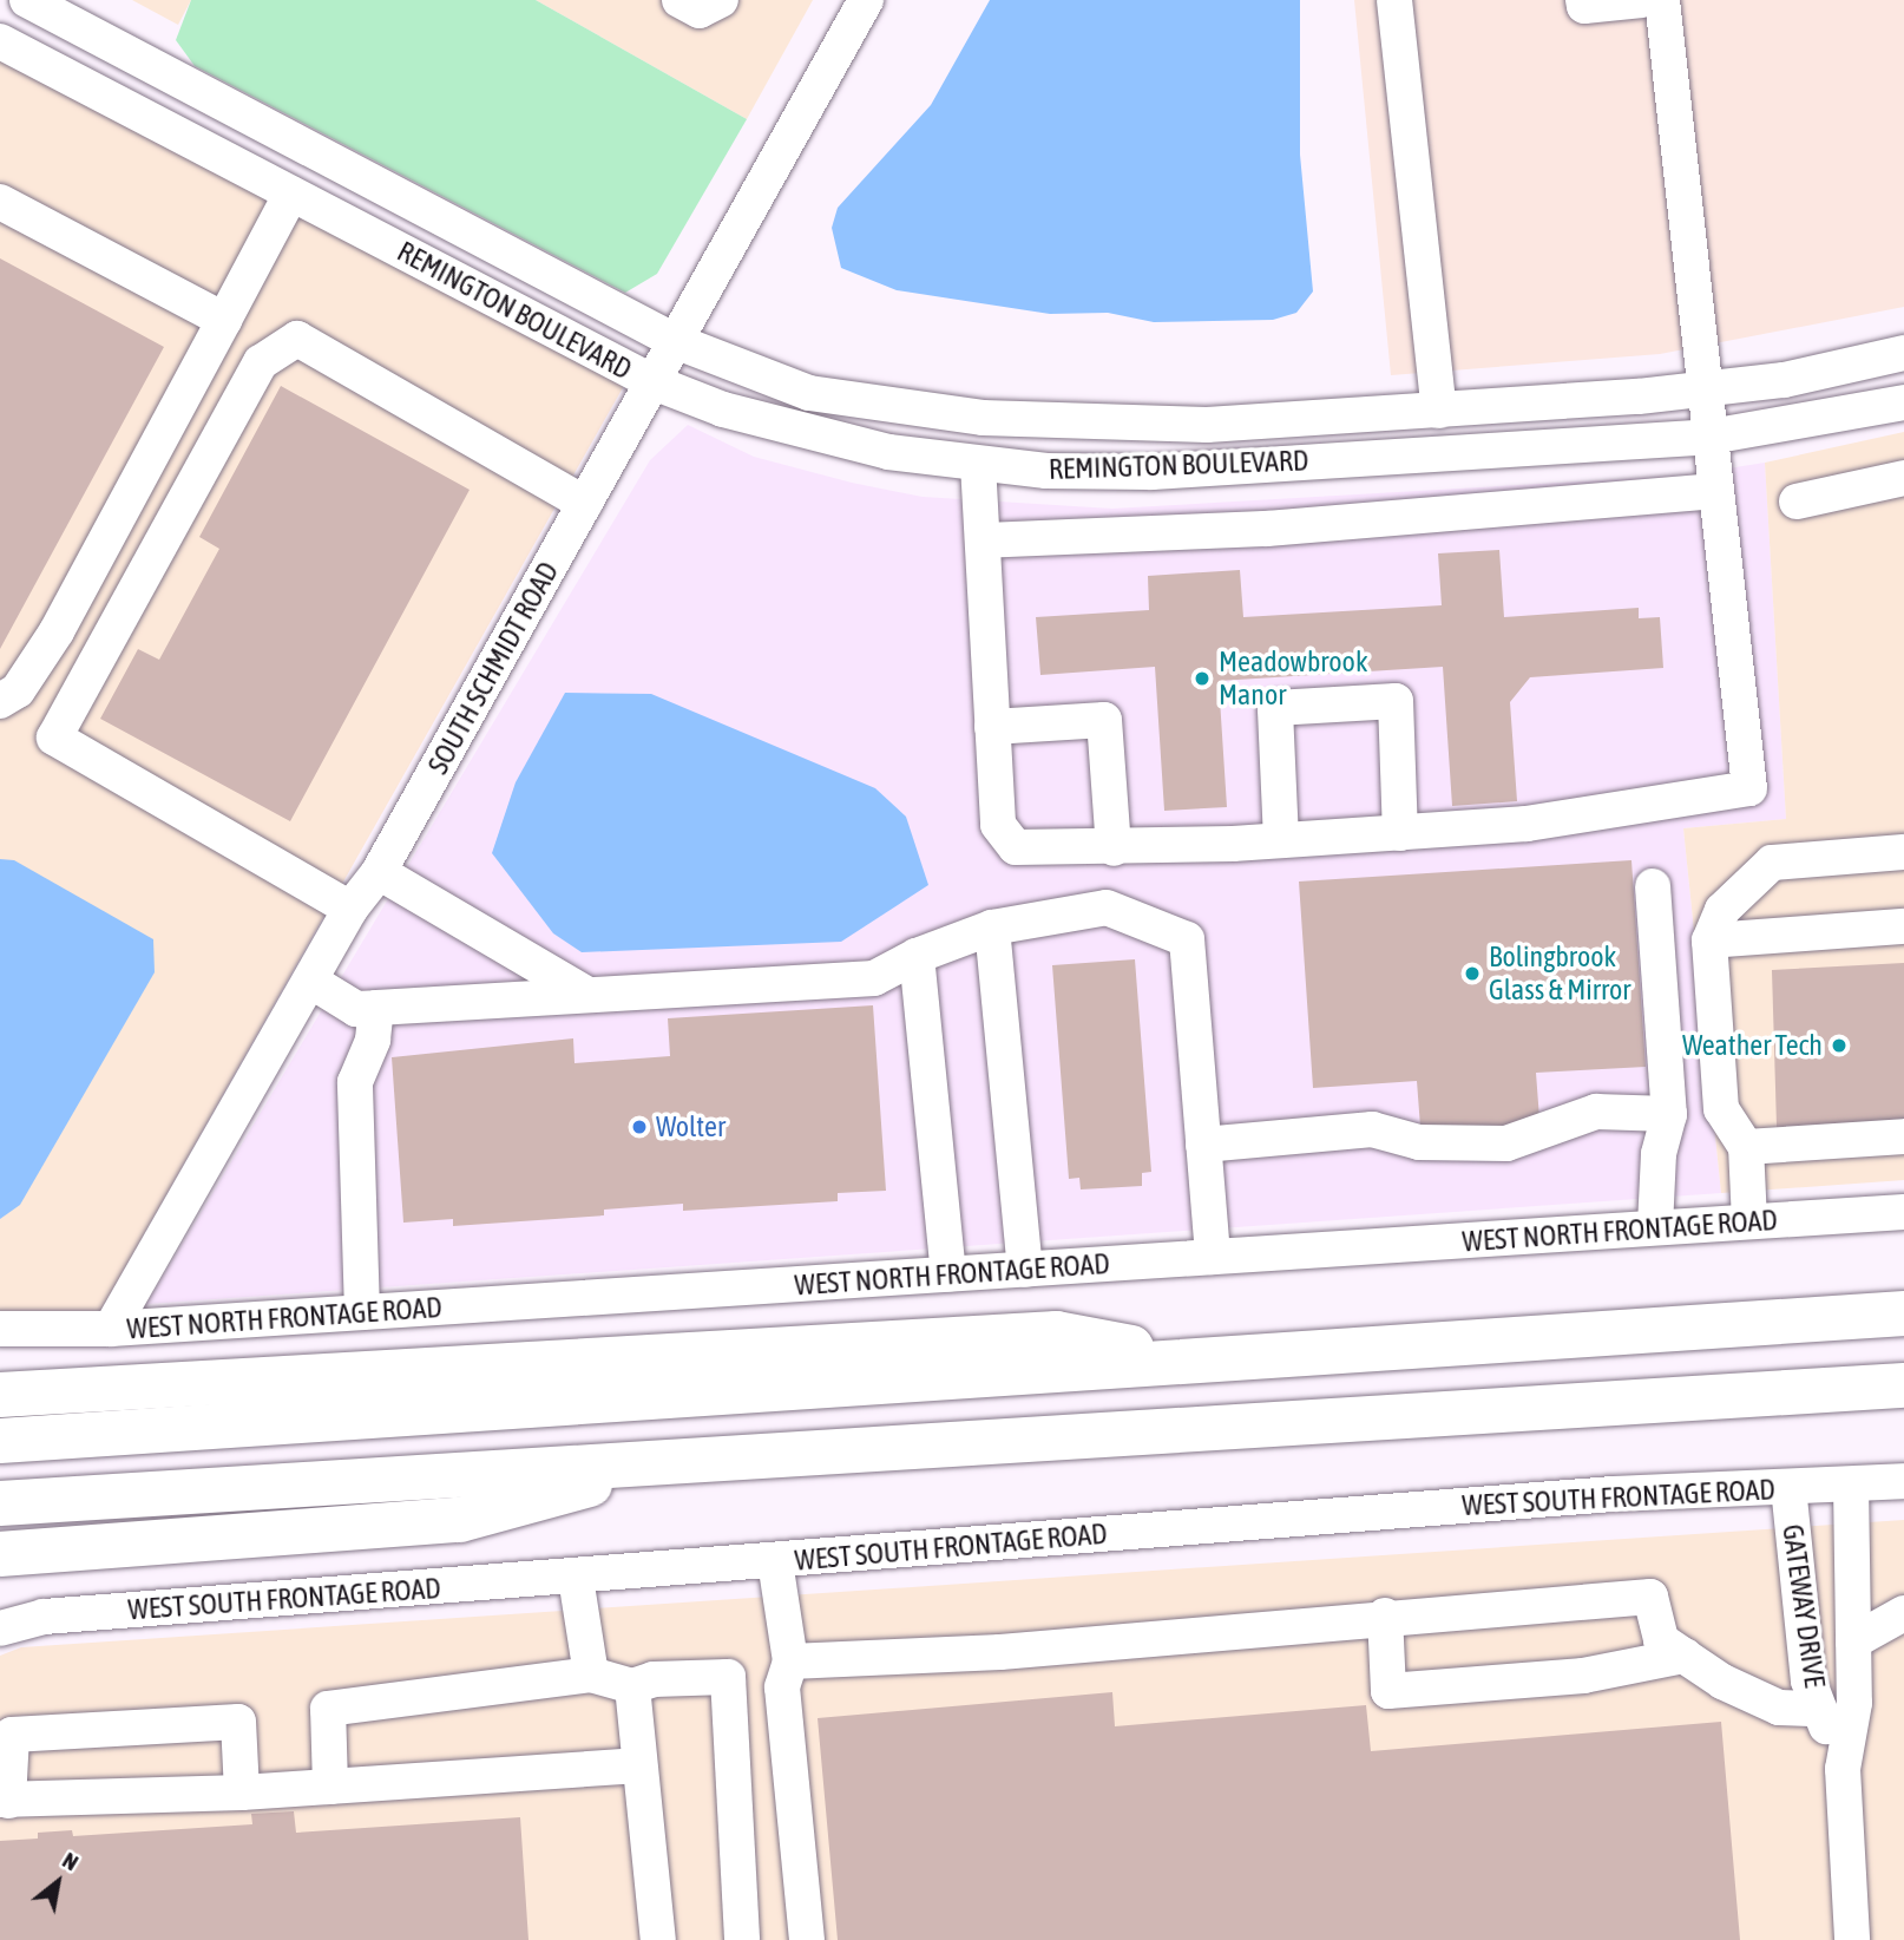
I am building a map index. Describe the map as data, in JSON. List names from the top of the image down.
{
  "streets": {
    "street": [
      "REMINGTON BOULEVARD",
      "SOUTH SCHMIDT ROAD",
      "WEST NORTH FRONTAGE ROAD",
      "WEST SOUTH FRONTAGE ROAD",
      "GATEWAY DRIVE"
    ]
  },
  "crossings": [
    ["REMINGTON BOULEVARD", "SOUTH SCHMIDT ROAD"],
    ["SOUTH SCHMIDT ROAD", "WEST NORTH FRONTAGE ROAD"],
    ["WEST SOUTH FRONTAGE ROAD", "GATEWAY DRIVE"]
  ],
  "places": [
    "Meadowbrook Manor",
    "Bolingbrook Glass & Mirror",
    "Weather Tech",
    "Wolter"
  ],
  "north": "top right"
}
